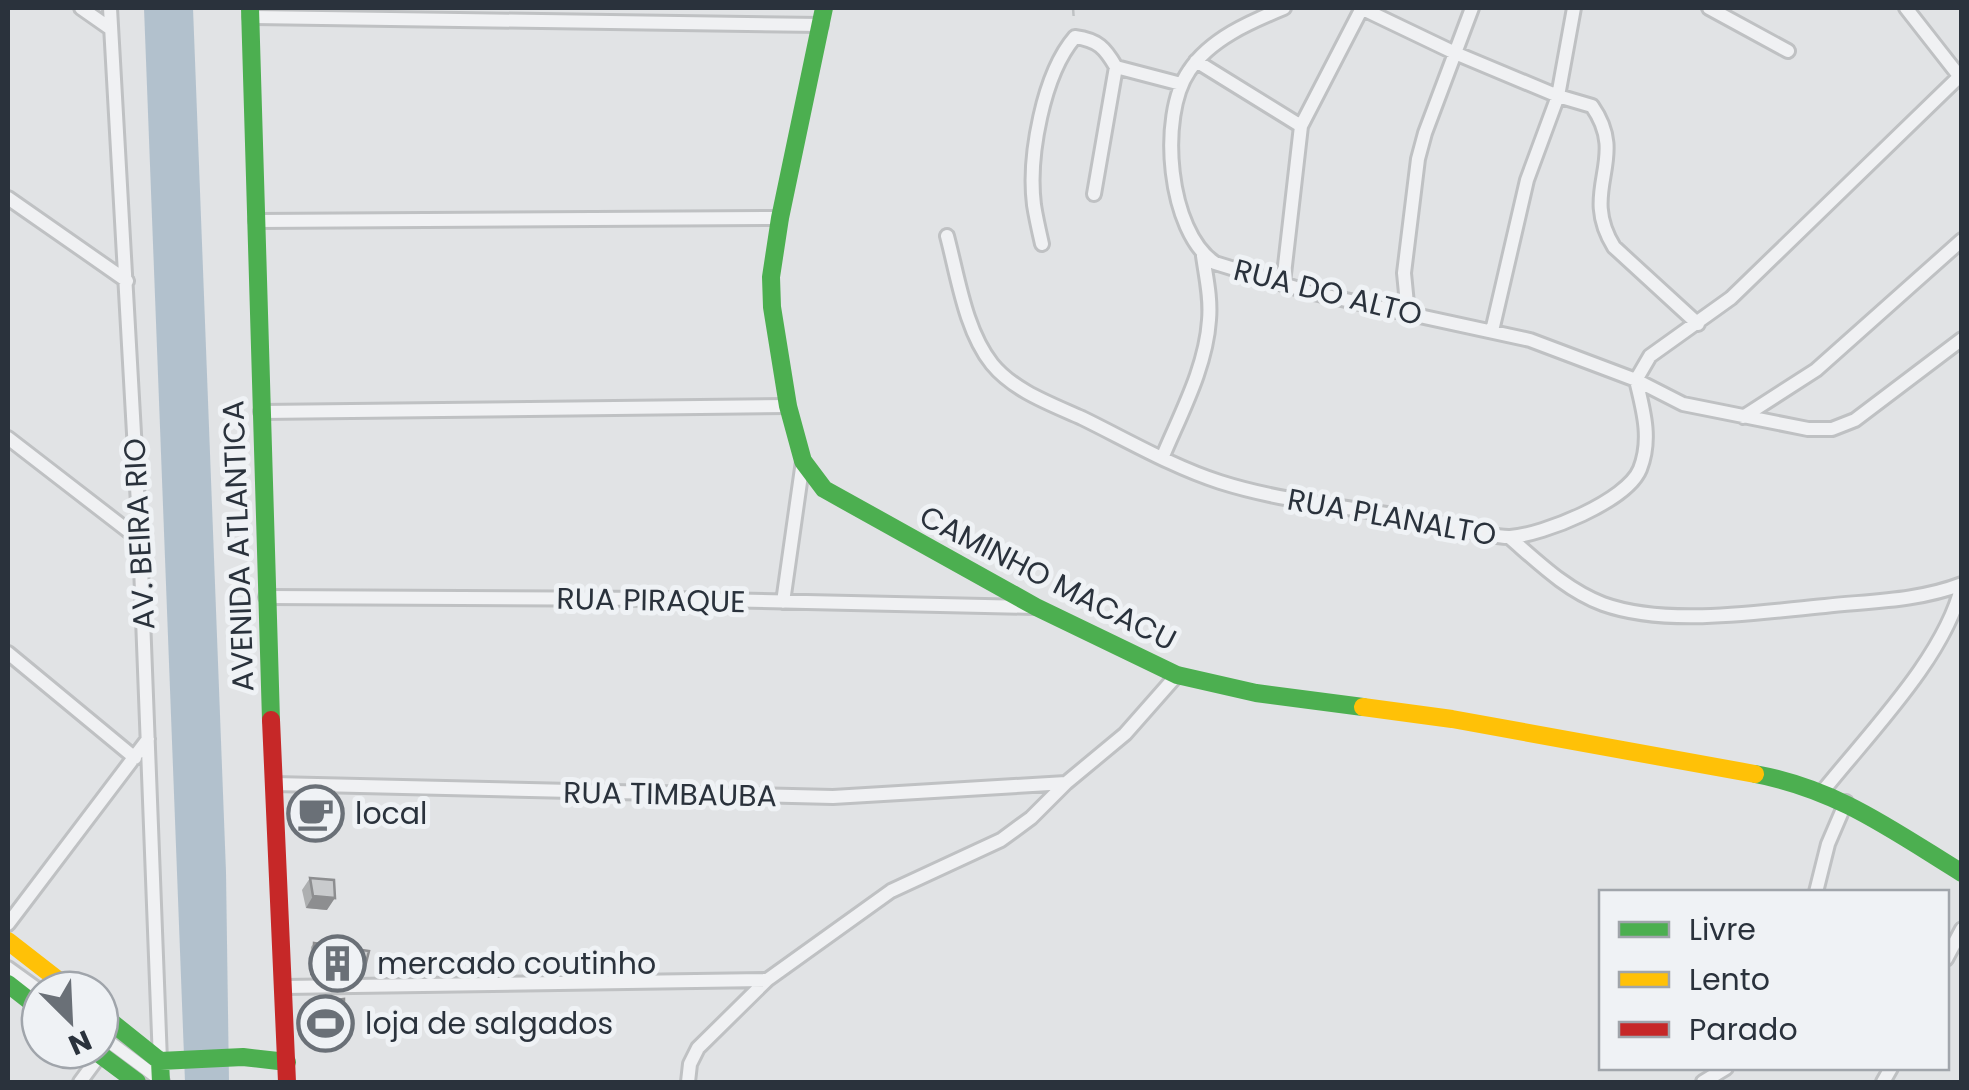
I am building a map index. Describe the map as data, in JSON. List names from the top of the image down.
{
  "streets": {
    "street": [
      "RUA DO ALTO",
      "RUA PLANALTO",
      "AV. BEIRA RIO",
      "AVENIDA ATLANTICA",
      "CAMINHO MACACU",
      "RUA PIRAQUE",
      "RUA TIMBAUBA"
    ]
  },
  "crossings": [
    ["RUA DO ALTO", "RUA PLANALTO"],
    ["AVENIDA ATLANTICA", "RUA PIRAQUE"],
    ["AVENIDA ATLANTICA", "RUA TIMBAUBA"],
    ["CAMINHO MACACU", "RUA PIRAQUE"]
  ],
  "places": {
    "cafe": ["local"],
    "building": ["mercado coutinho"],
    "sports": ["loja de salgados"]
  },
  "legend": ["Livre", "Lento", "Parado"],
  "north": "bottom right"
}
